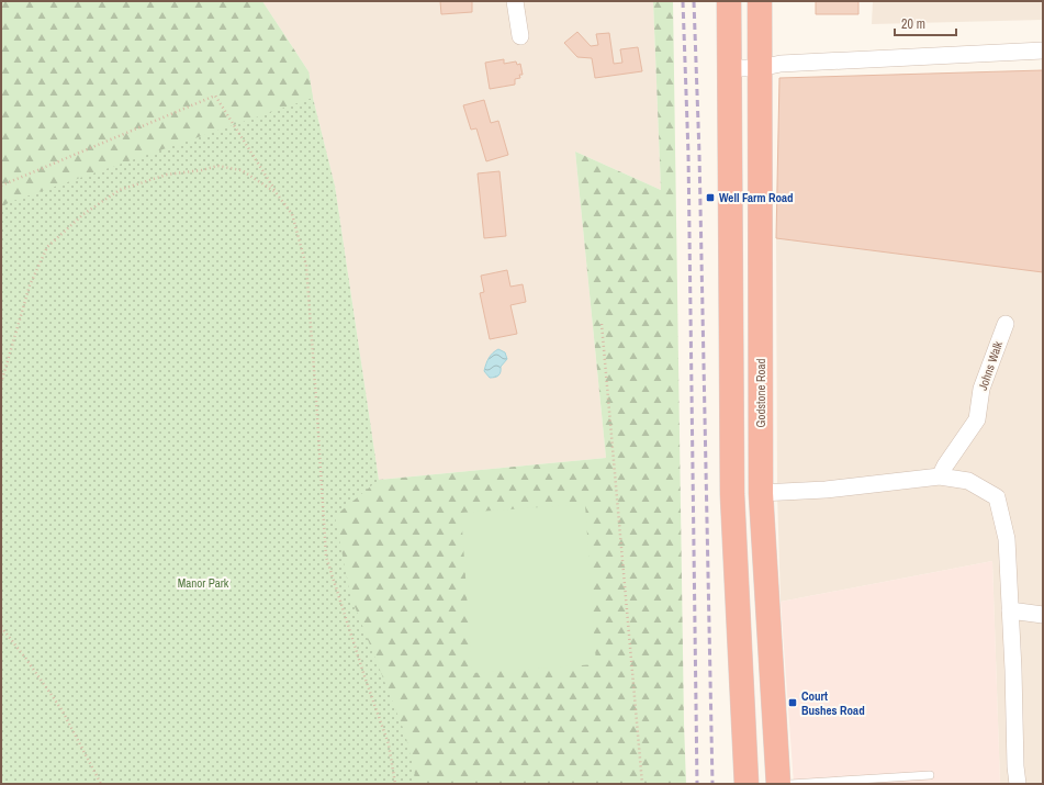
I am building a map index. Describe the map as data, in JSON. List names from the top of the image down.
{
  "streets": {
    "highway": ["Godstone Road"],
    "street": ["Johns Walk"]
  },
  "parks": ["Manor Park"],
  "places": {
    "transit": ["Well Farm Road", "Court Bushes Road"]
  },
  "scale_bar": "20 m"
}
